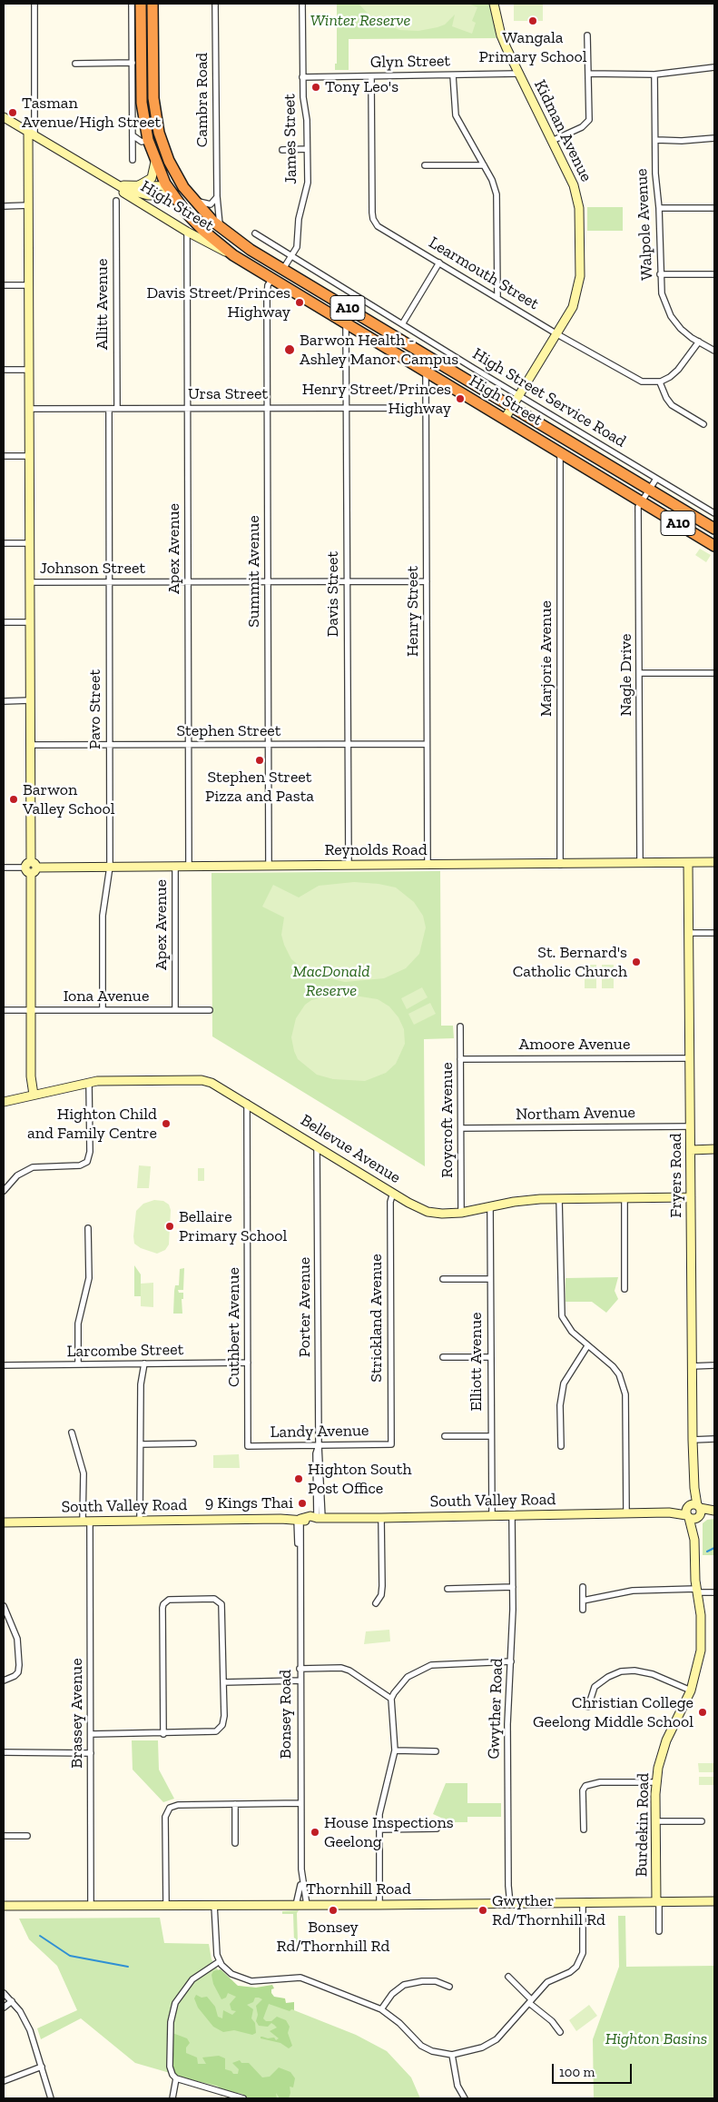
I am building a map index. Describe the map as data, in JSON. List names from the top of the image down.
{
  "streets": {
    "highway": ["High Street", "A10"],
    "street": [
      "Glyn Street",
      "Cambra Road",
      "Kidman Avenue",
      "James Street",
      "Walpole Avenue",
      "Learmouth Street",
      "Allitt Avenue",
      "Ursa Street",
      "High Street Service Road",
      "Apex Avenue",
      "Johnson Street",
      "Summit Avenue",
      "Davis Street",
      "Henry Street",
      "Marjorie Avenue",
      "Nagle Drive",
      "Pavo Street",
      "Stephen Street",
      "Reynolds Road",
      "Iona Avenue",
      "Amoore Avenue",
      "Northam Avenue",
      "Roycroft Avenue",
      "Bellevue Avenue",
      "Fryers Road",
      "Porter Avenue",
      "Strickland Avenue",
      "Cuthbert Avenue",
      "Larcombe Street",
      "Elliott Avenue",
      "Landy Avenue",
      "South Valley Road",
      "Gwyther Road",
      "Brassey Avenue",
      "Bonsey Road",
      "Burdekin Road",
      "Thornhill Road"
    ]
  },
  "crossings": [
    ["Glyn Street", "Kidman Avenue"],
    ["Glyn Street", "James Street"],
    ["Glyn Street", "Learmouth Street"],
    ["Cambra Road", "High Street"],
    ["Kidman Avenue", "High Street"],
    ["Kidman Avenue", "Learmouth Street"],
    ["Kidman Avenue", "High Street Service Road"],
    ["James Street", "High Street"],
    ["James Street", "High Street Service Road"],
    ["High Street", "A10"],
    ["High Street", "Apex Avenue"],
    ["High Street", "Summit Avenue"],
    ["High Street", "Davis Street"],
    ["High Street", "Henry Street"],
    ["High Street", "Marjorie Avenue"],
    ["High Street", "Nagle Drive"],
    ["Allitt Avenue", "Ursa Street"],
    ["Ursa Street", "Apex Avenue"],
    ["Ursa Street", "Summit Avenue"],
    ["Ursa Street", "Davis Street"],
    ["Ursa Street", "Henry Street"],
    ["Ursa Street", "Pavo Street"],
    ["Apex Avenue", "Johnson Street"],
    ["Apex Avenue", "Stephen Street"],
    ["Apex Avenue", "Reynolds Road"],
    ["Apex Avenue", "Iona Avenue"],
    ["Johnson Street", "Summit Avenue"],
    ["Johnson Street", "Davis Street"],
    ["Johnson Street", "Henry Street"],
    ["Johnson Street", "Pavo Street"],
    ["Summit Avenue", "Stephen Street"],
    ["Summit Avenue", "Reynolds Road"],
    ["Davis Street", "Stephen Street"],
    ["Davis Street", "Reynolds Road"],
    ["Henry Street", "Stephen Street"],
    ["Henry Street", "Reynolds Road"],
    ["Marjorie Avenue", "Reynolds Road"],
    ["Nagle Drive", "Reynolds Road"],
    ["Pavo Street", "Stephen Street"],
    ["Pavo Street", "Reynolds Road"],
    ["Pavo Street", "Iona Avenue"],
    ["Reynolds Road", "Fryers Road"],
    ["Amoore Avenue", "Roycroft Avenue"],
    ["Amoore Avenue", "Fryers Road"],
    ["Northam Avenue", "Roycroft Avenue"],
    ["Northam Avenue", "Fryers Road"],
    ["Roycroft Avenue", "Bellevue Avenue"],
    ["Bellevue Avenue", "Fryers Road"],
    ["Bellevue Avenue", "Porter Avenue"],
    ["Bellevue Avenue", "Strickland Avenue"],
    ["Bellevue Avenue", "Cuthbert Avenue"],
    ["Bellevue Avenue", "Elliott Avenue"],
    ["Fryers Road", "South Valley Road"],
    ["Fryers Road", "Burdekin Road"],
    ["Porter Avenue", "Landy Avenue"],
    ["Porter Avenue", "South Valley Road"],
    ["Strickland Avenue", "Landy Avenue"],
    ["Cuthbert Avenue", "Larcombe Street"],
    ["Cuthbert Avenue", "Landy Avenue"],
    ["Elliott Avenue", "South Valley Road"],
    ["South Valley Road", "Gwyther Road"],
    ["South Valley Road", "Brassey Avenue"],
    ["South Valley Road", "Bonsey Road"],
    ["South Valley Road", "Burdekin Road"],
    ["Gwyther Road", "Thornhill Road"],
    ["Brassey Avenue", "Thornhill Road"],
    ["Bonsey Road", "Thornhill Road"],
    ["Burdekin Road", "Thornhill Road"]
  ],
  "parks": ["Winter Reserve", "MacDonald Reserve", "Highton Basins"],
  "places": [
    "Wangala Primary School",
    "Tony Leo's",
    "Tasman Avenue/High Street",
    "Davis Street/Princes Highway",
    "Barwon Health - Ashley Manor Campus",
    "Henry Street/Princes Highway",
    "Stephen Street Pizza and Pasta",
    "Barwon Valley School",
    "St. Bernard's Catholic Church",
    "Highton Child and Family Centre",
    "Bellaire Primary School",
    "Highton South Post Office",
    "9 Kings Thai",
    "Christian College Geelong Middle School",
    "House Inspections Geelong",
    "Bonsey Rd/Thornhill Rd",
    "Gwyther Rd/Thornhill Rd"
  ],
  "scale_bar": "100 m"
}
